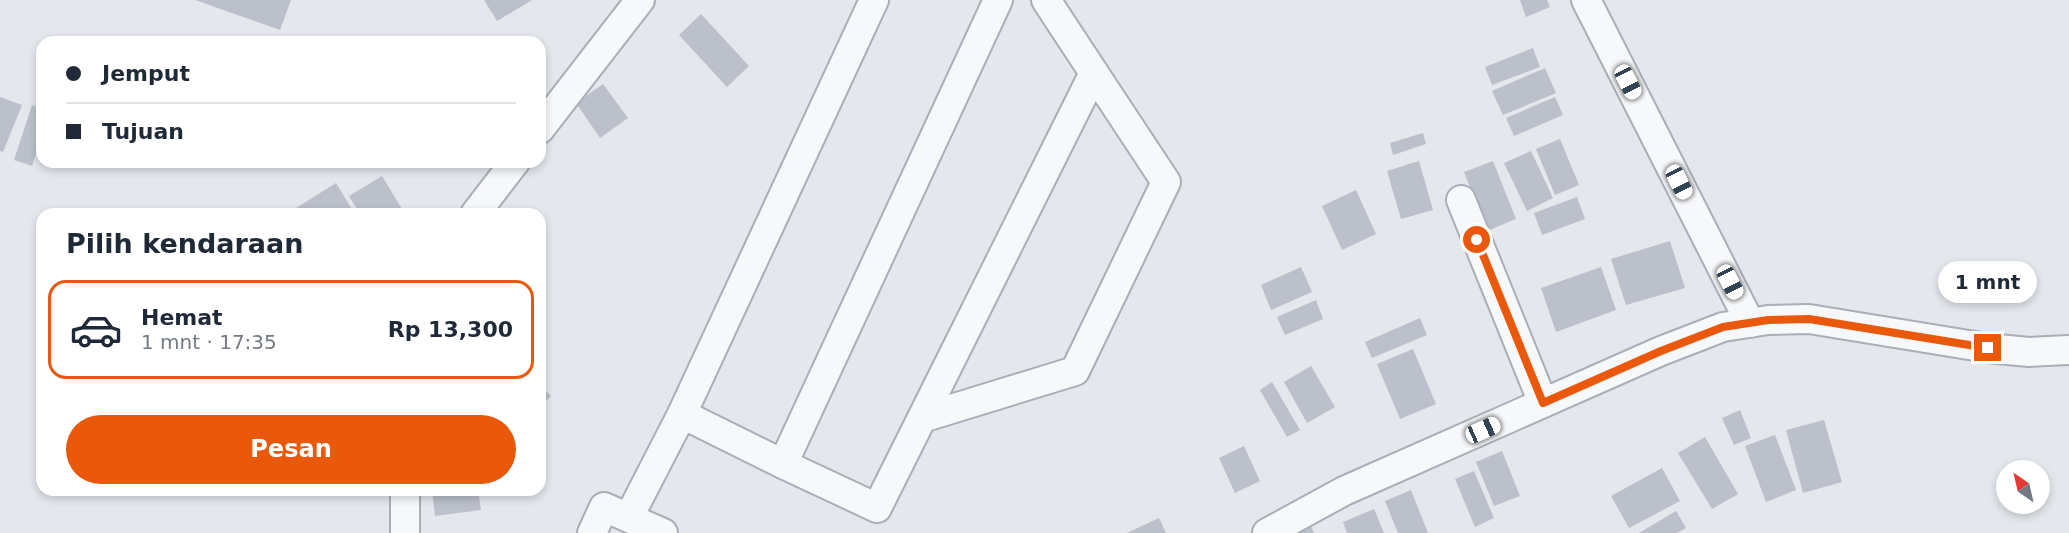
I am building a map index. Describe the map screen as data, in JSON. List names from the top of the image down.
{
  "north": "top left",
  "page": {
    "banner": ["Jemput", "Tujuan"],
    "heading": "Pilih kendaraan",
    "bubble": "1 mnt",
    "list": [
      {
        "name": "Hemat",
        "note": "1 mnt · 17:35",
        "value": "Rp 13,300"
      }
    ],
    "buttons": "Pesan"
  }
}
